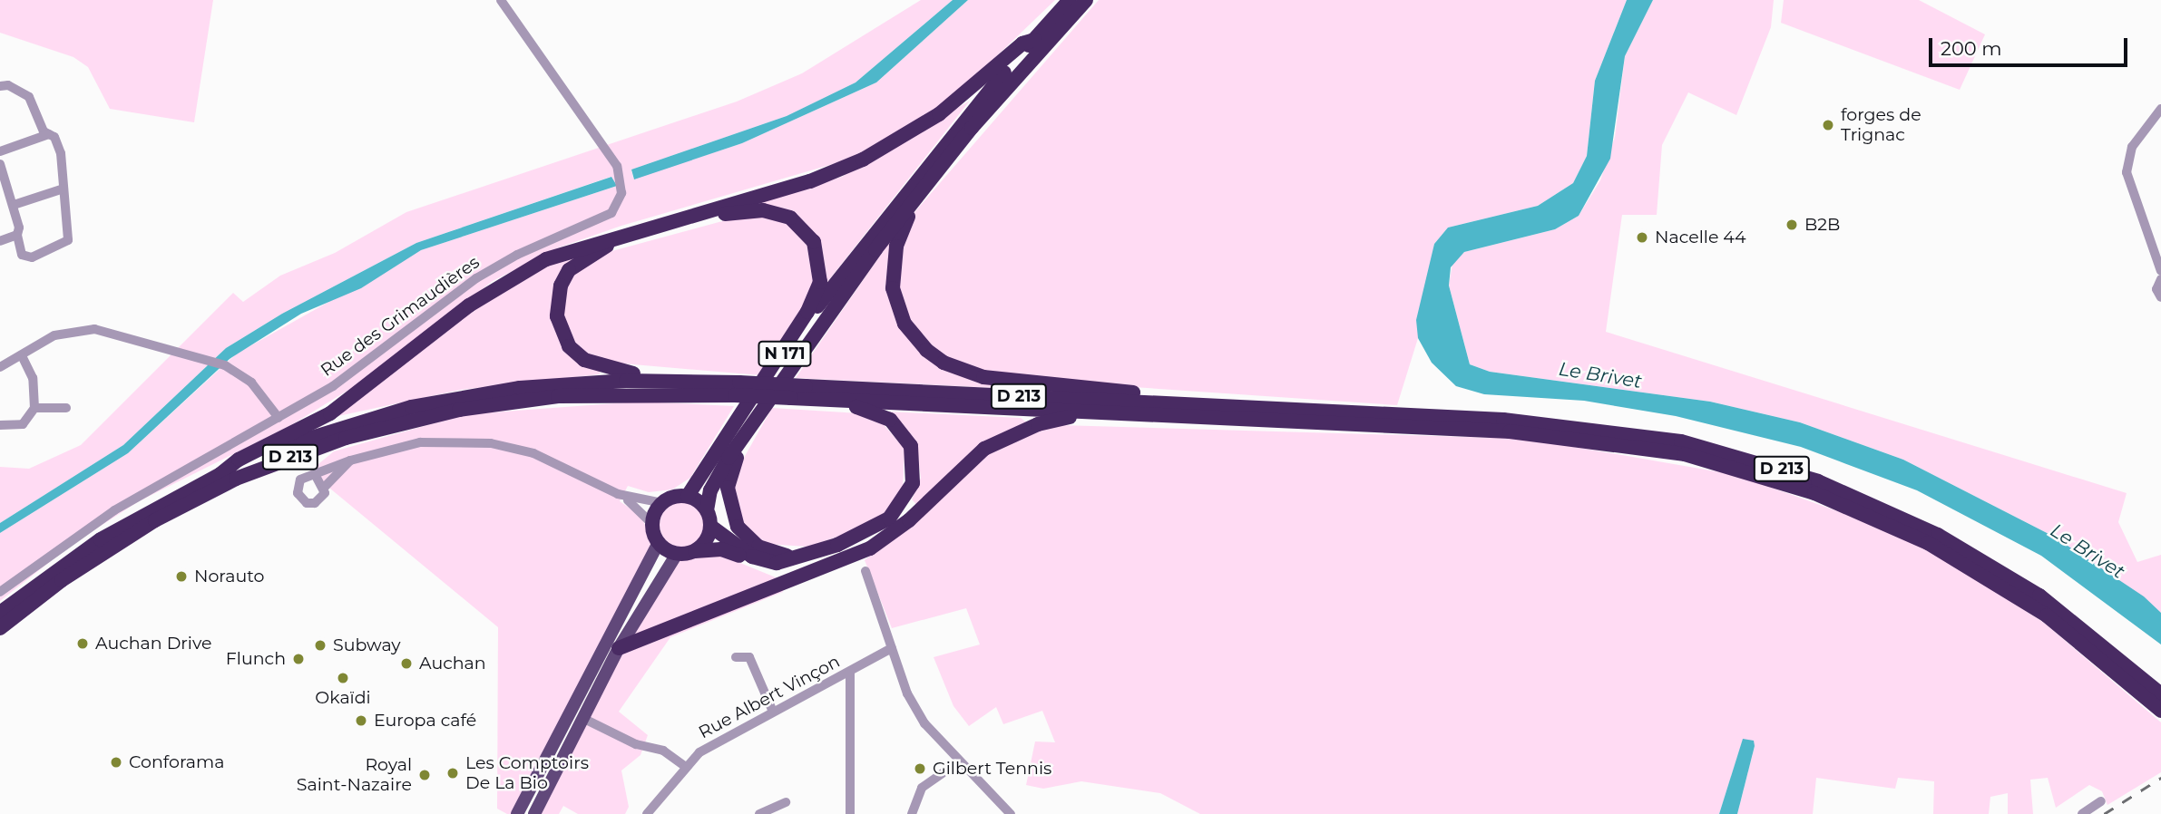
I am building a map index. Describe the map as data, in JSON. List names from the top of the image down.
{
  "streets": {
    "highway": ["N 171", "D 213"],
    "street": ["Rue des Grimaudières", "Rue Albert Vinçon"]
  },
  "water": ["Le Brivet"],
  "places": [
    "forges de Trignac",
    "B2B",
    "Nacelle 44",
    "Norauto",
    "Auchan Drive",
    "Subway",
    "Flunch",
    "Auchan",
    "Okaïdi",
    "Europa café",
    "Conforama",
    "Gilbert Tennis",
    "Les Comptoirs De La Bio",
    "Royal Saint-Nazaire"
  ],
  "scale_bar": "200 m"
}
